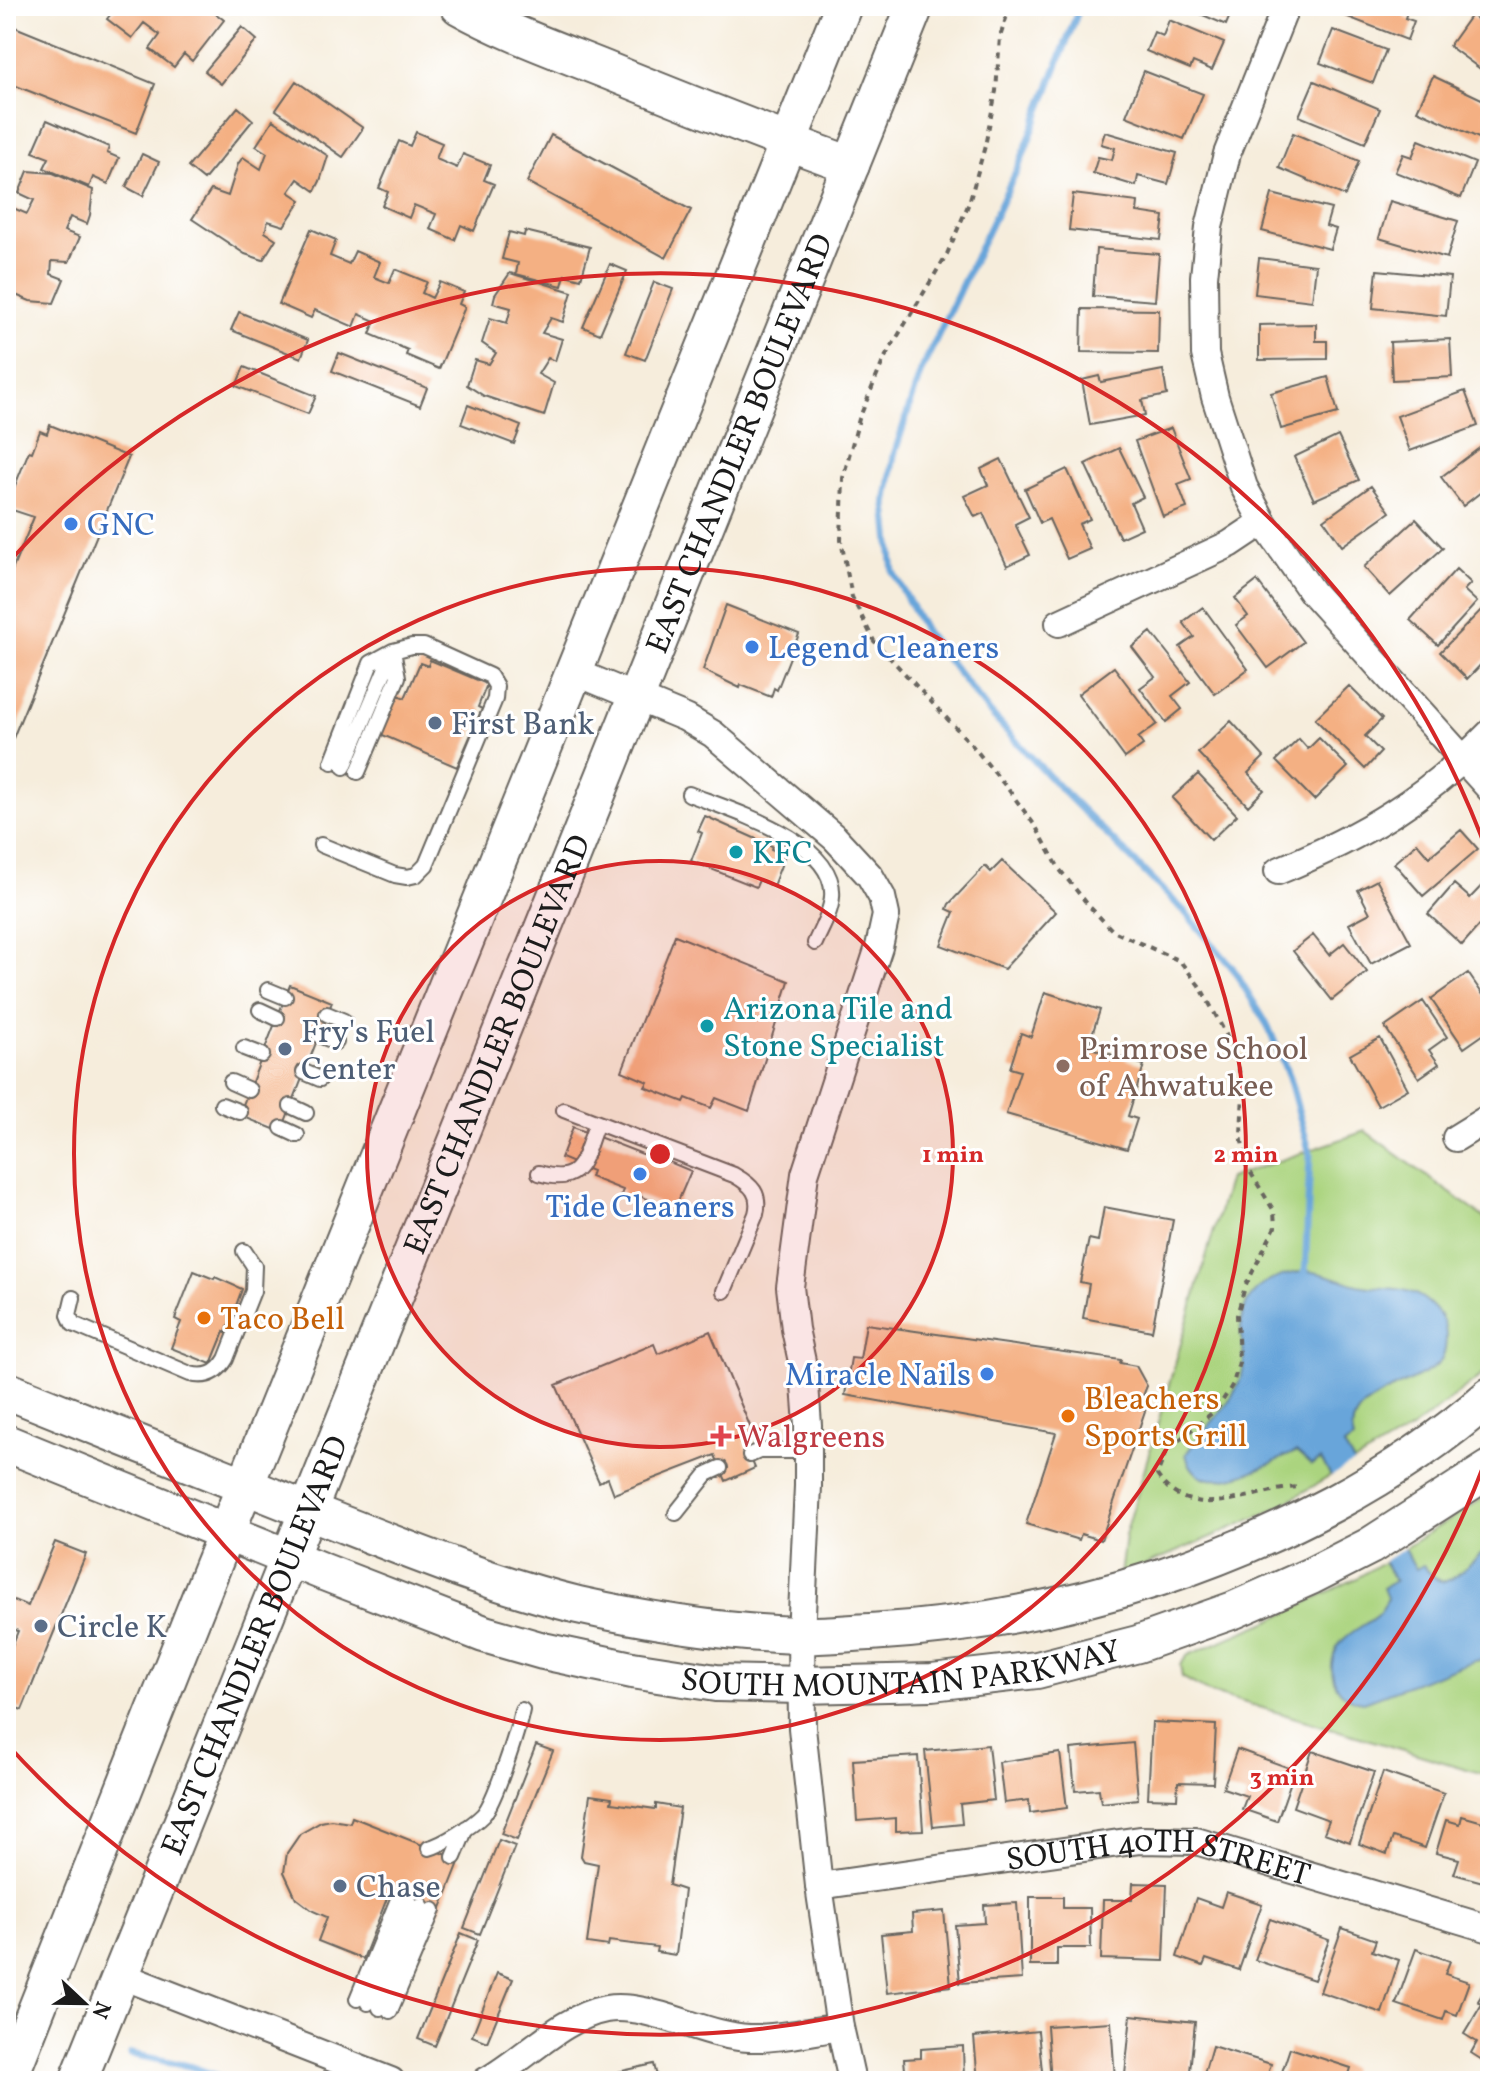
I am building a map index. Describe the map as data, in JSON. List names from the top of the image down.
{
  "streets": {
    "main road": ["EAST CHANDLER BOULEVARD", "SOUTH MOUNTAIN PARKWAY"],
    "street": ["SOUTH 40TH STREET"]
  },
  "crossings": [
    ["EAST CHANDLER BOULEVARD", "SOUTH MOUNTAIN PARKWAY"]
  ],
  "places": {
    "other": [
      "GNC",
      "Legend Cleaners",
      "First Bank",
      "KFC",
      "Arizona Tile and Stone Specialist",
      "Fry's Fuel Center",
      "Primrose School of Ahwatukee",
      "Tide Cleaners",
      "Taco Bell",
      "Miracle Nails",
      "Bleachers Sports Grill",
      "Circle K",
      "Chase"
    ],
    "health": ["Walgreens"]
  },
  "north": "right",
  "rings": ["1 min", "2 min", "3 min"]
}
